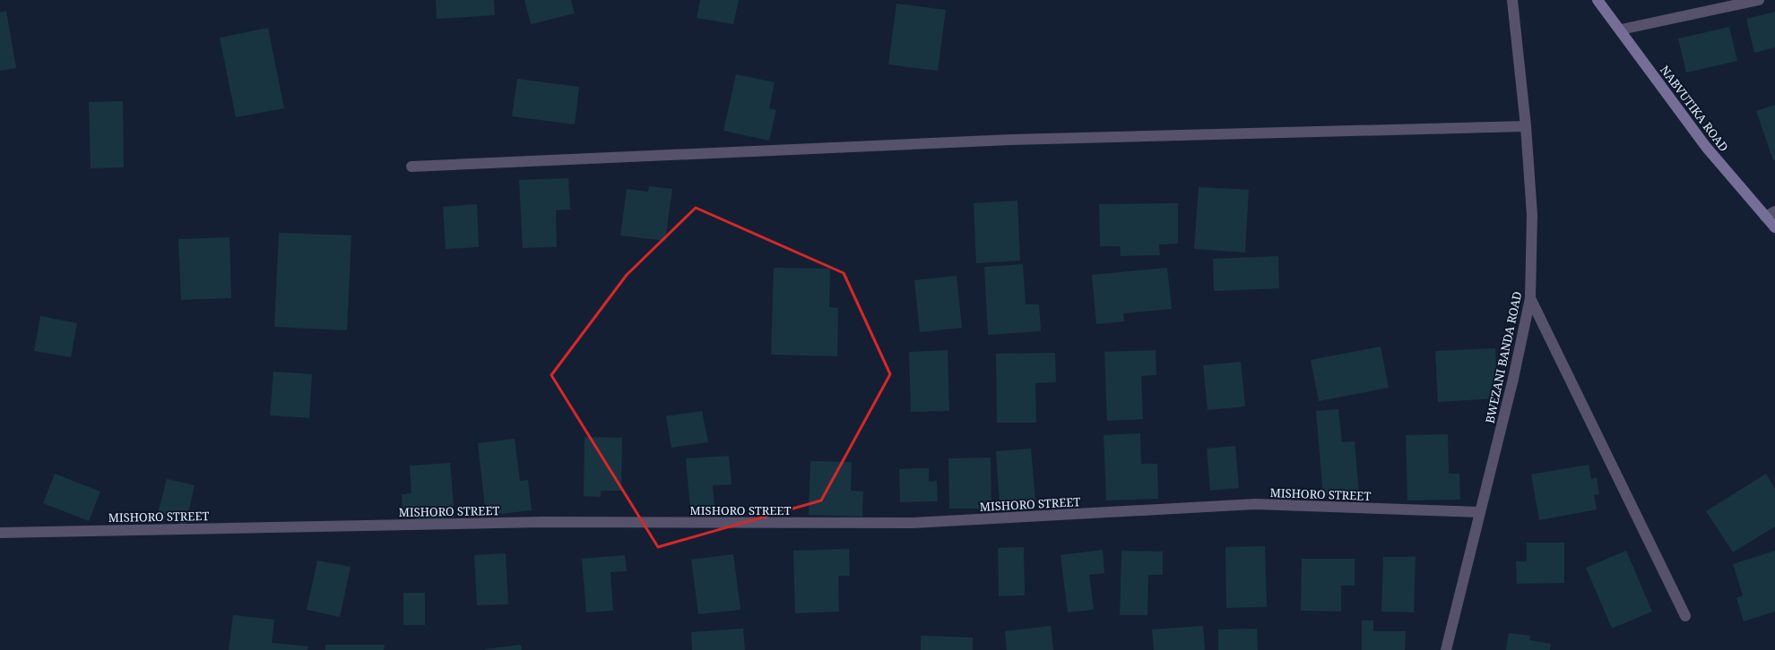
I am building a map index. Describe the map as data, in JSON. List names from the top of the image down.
{
  "streets": {
    "street": ["NABVUTIKA ROAD", "BWEZANI BANDA ROAD", "MISHORO STREET"]
  },
  "crossings": [
    ["BWEZANI BANDA ROAD", "MISHORO STREET"]
  ]
}
